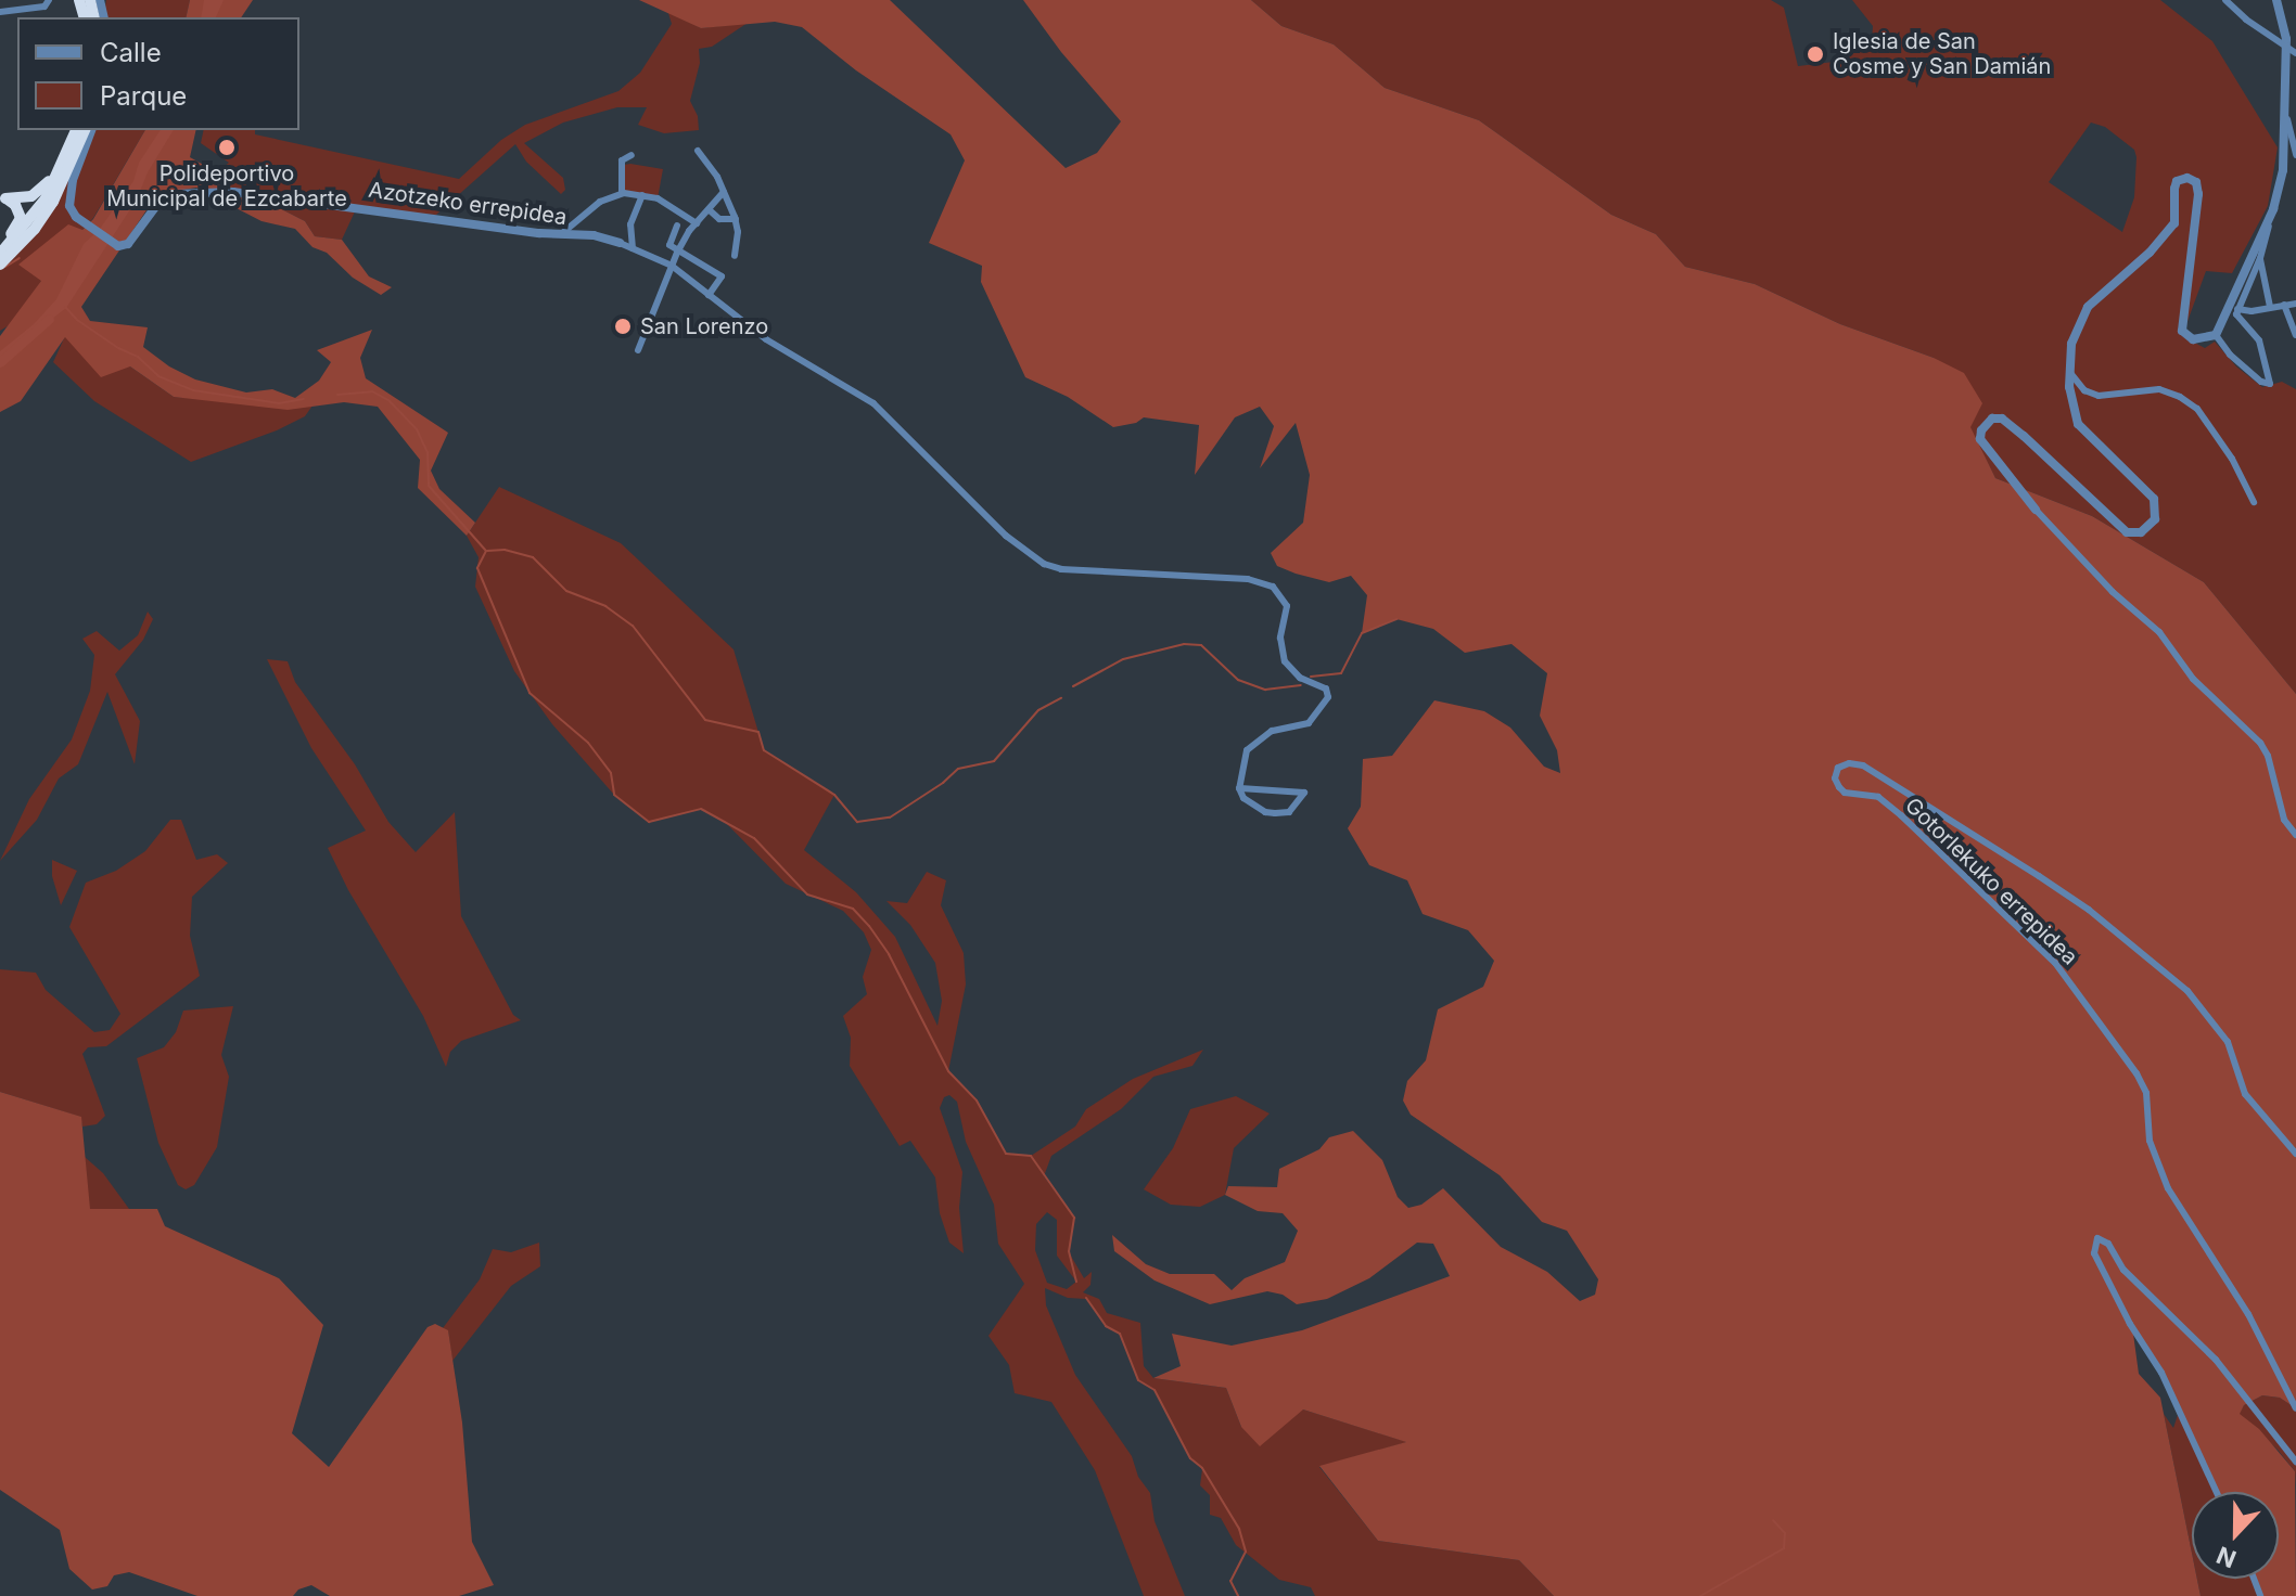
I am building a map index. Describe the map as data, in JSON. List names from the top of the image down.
{
  "streets": {
    "street": ["Azotzeko errepidea", "Gotorlekuko errepidea"]
  },
  "places": ["Iglesia de San Cosme y San Damián", "Polideportivo Municipal de Ezcabarte", "San Lorenzo"],
  "legend": ["Calle", "Parque"],
  "north": "bottom"
}
